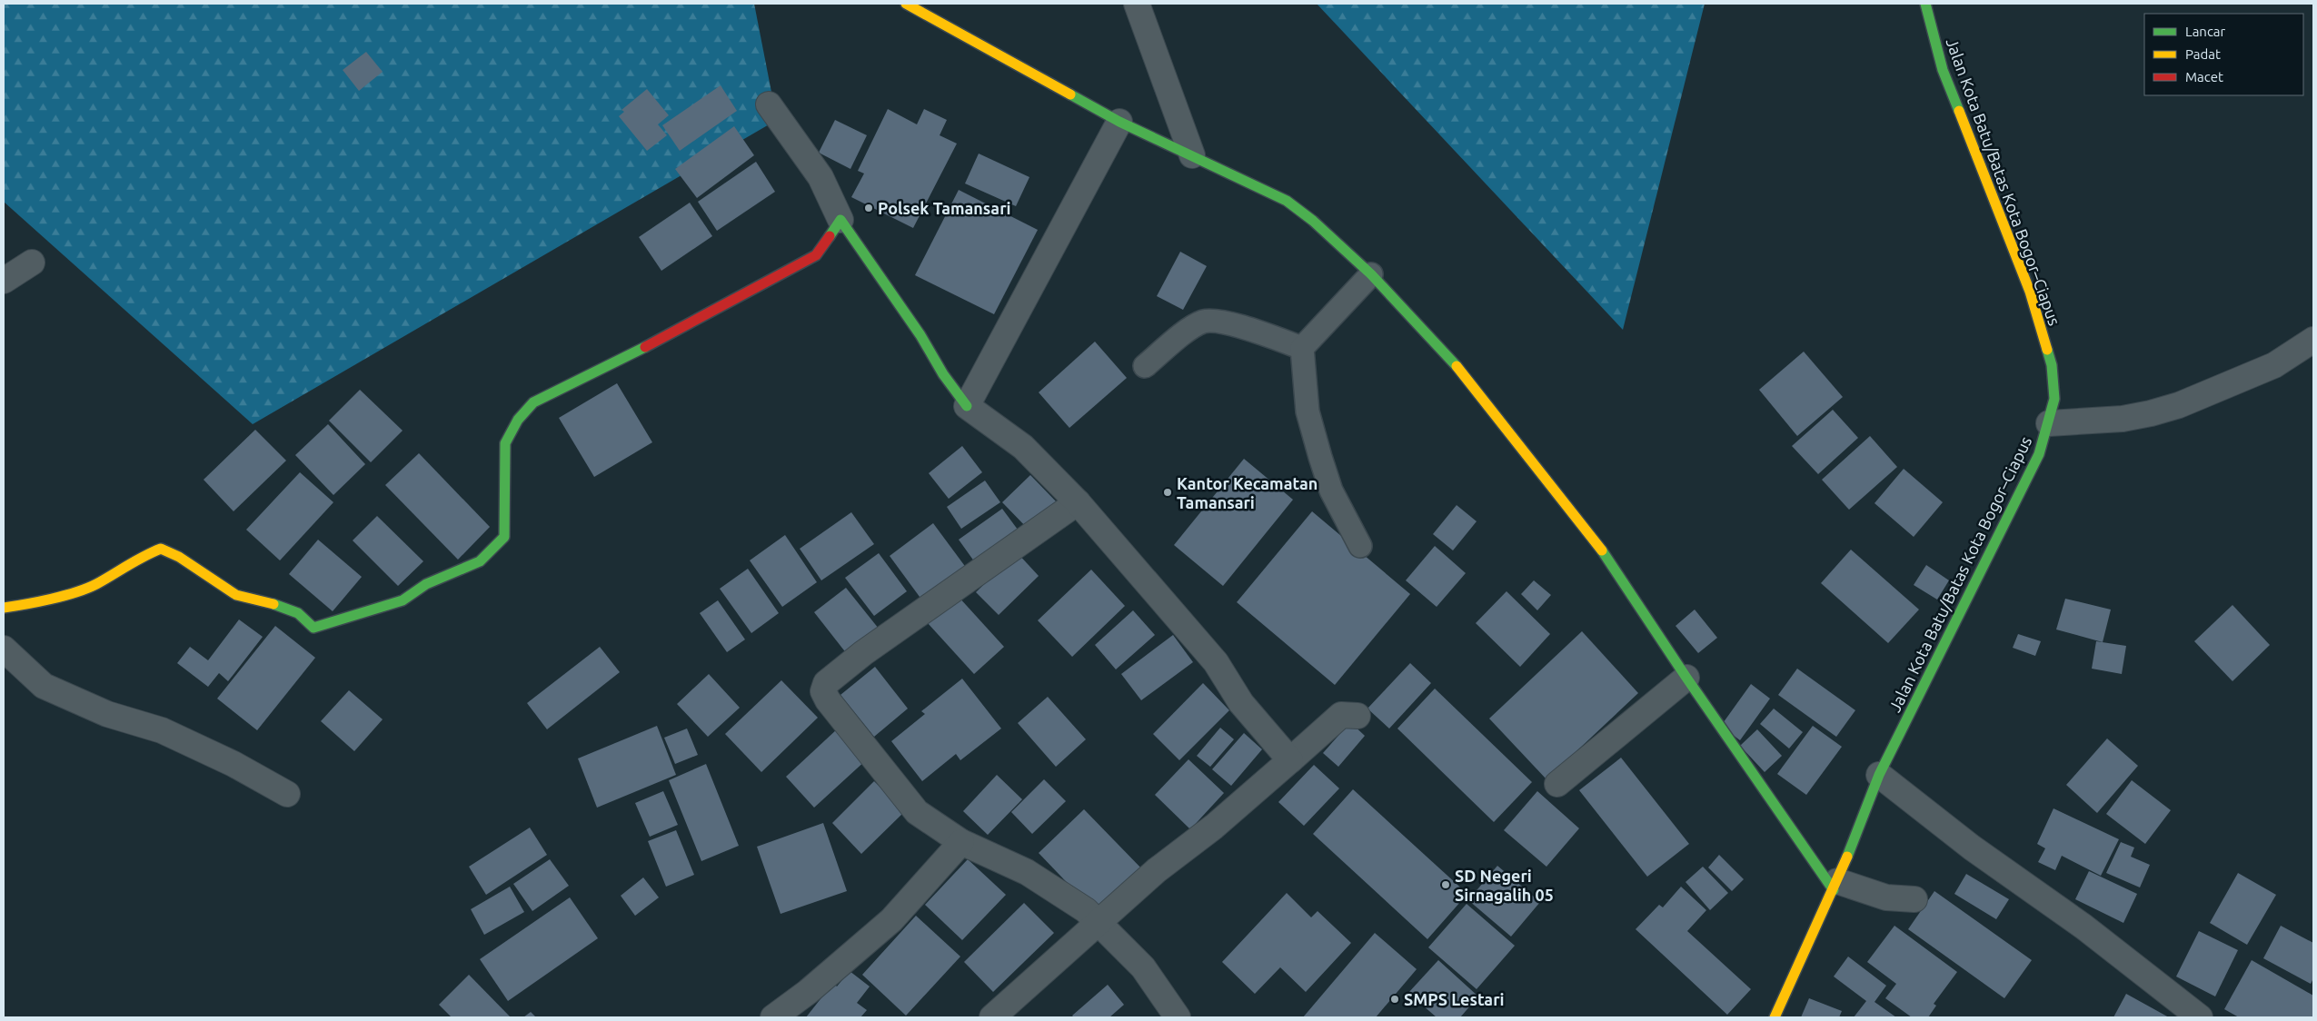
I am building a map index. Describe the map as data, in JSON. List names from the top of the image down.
{
  "streets": {
    "street": ["Jalan Kota Batu/Batas Kota Bogor–Ciapus"]
  },
  "places": [
    "Polsek Tamansari",
    "Kantor Kecamatan Tamansari",
    "SD Negeri Sirnagalih 05",
    "SMPS Lestari"
  ],
  "legend": ["Lancar", "Padat", "Macet"]
}
